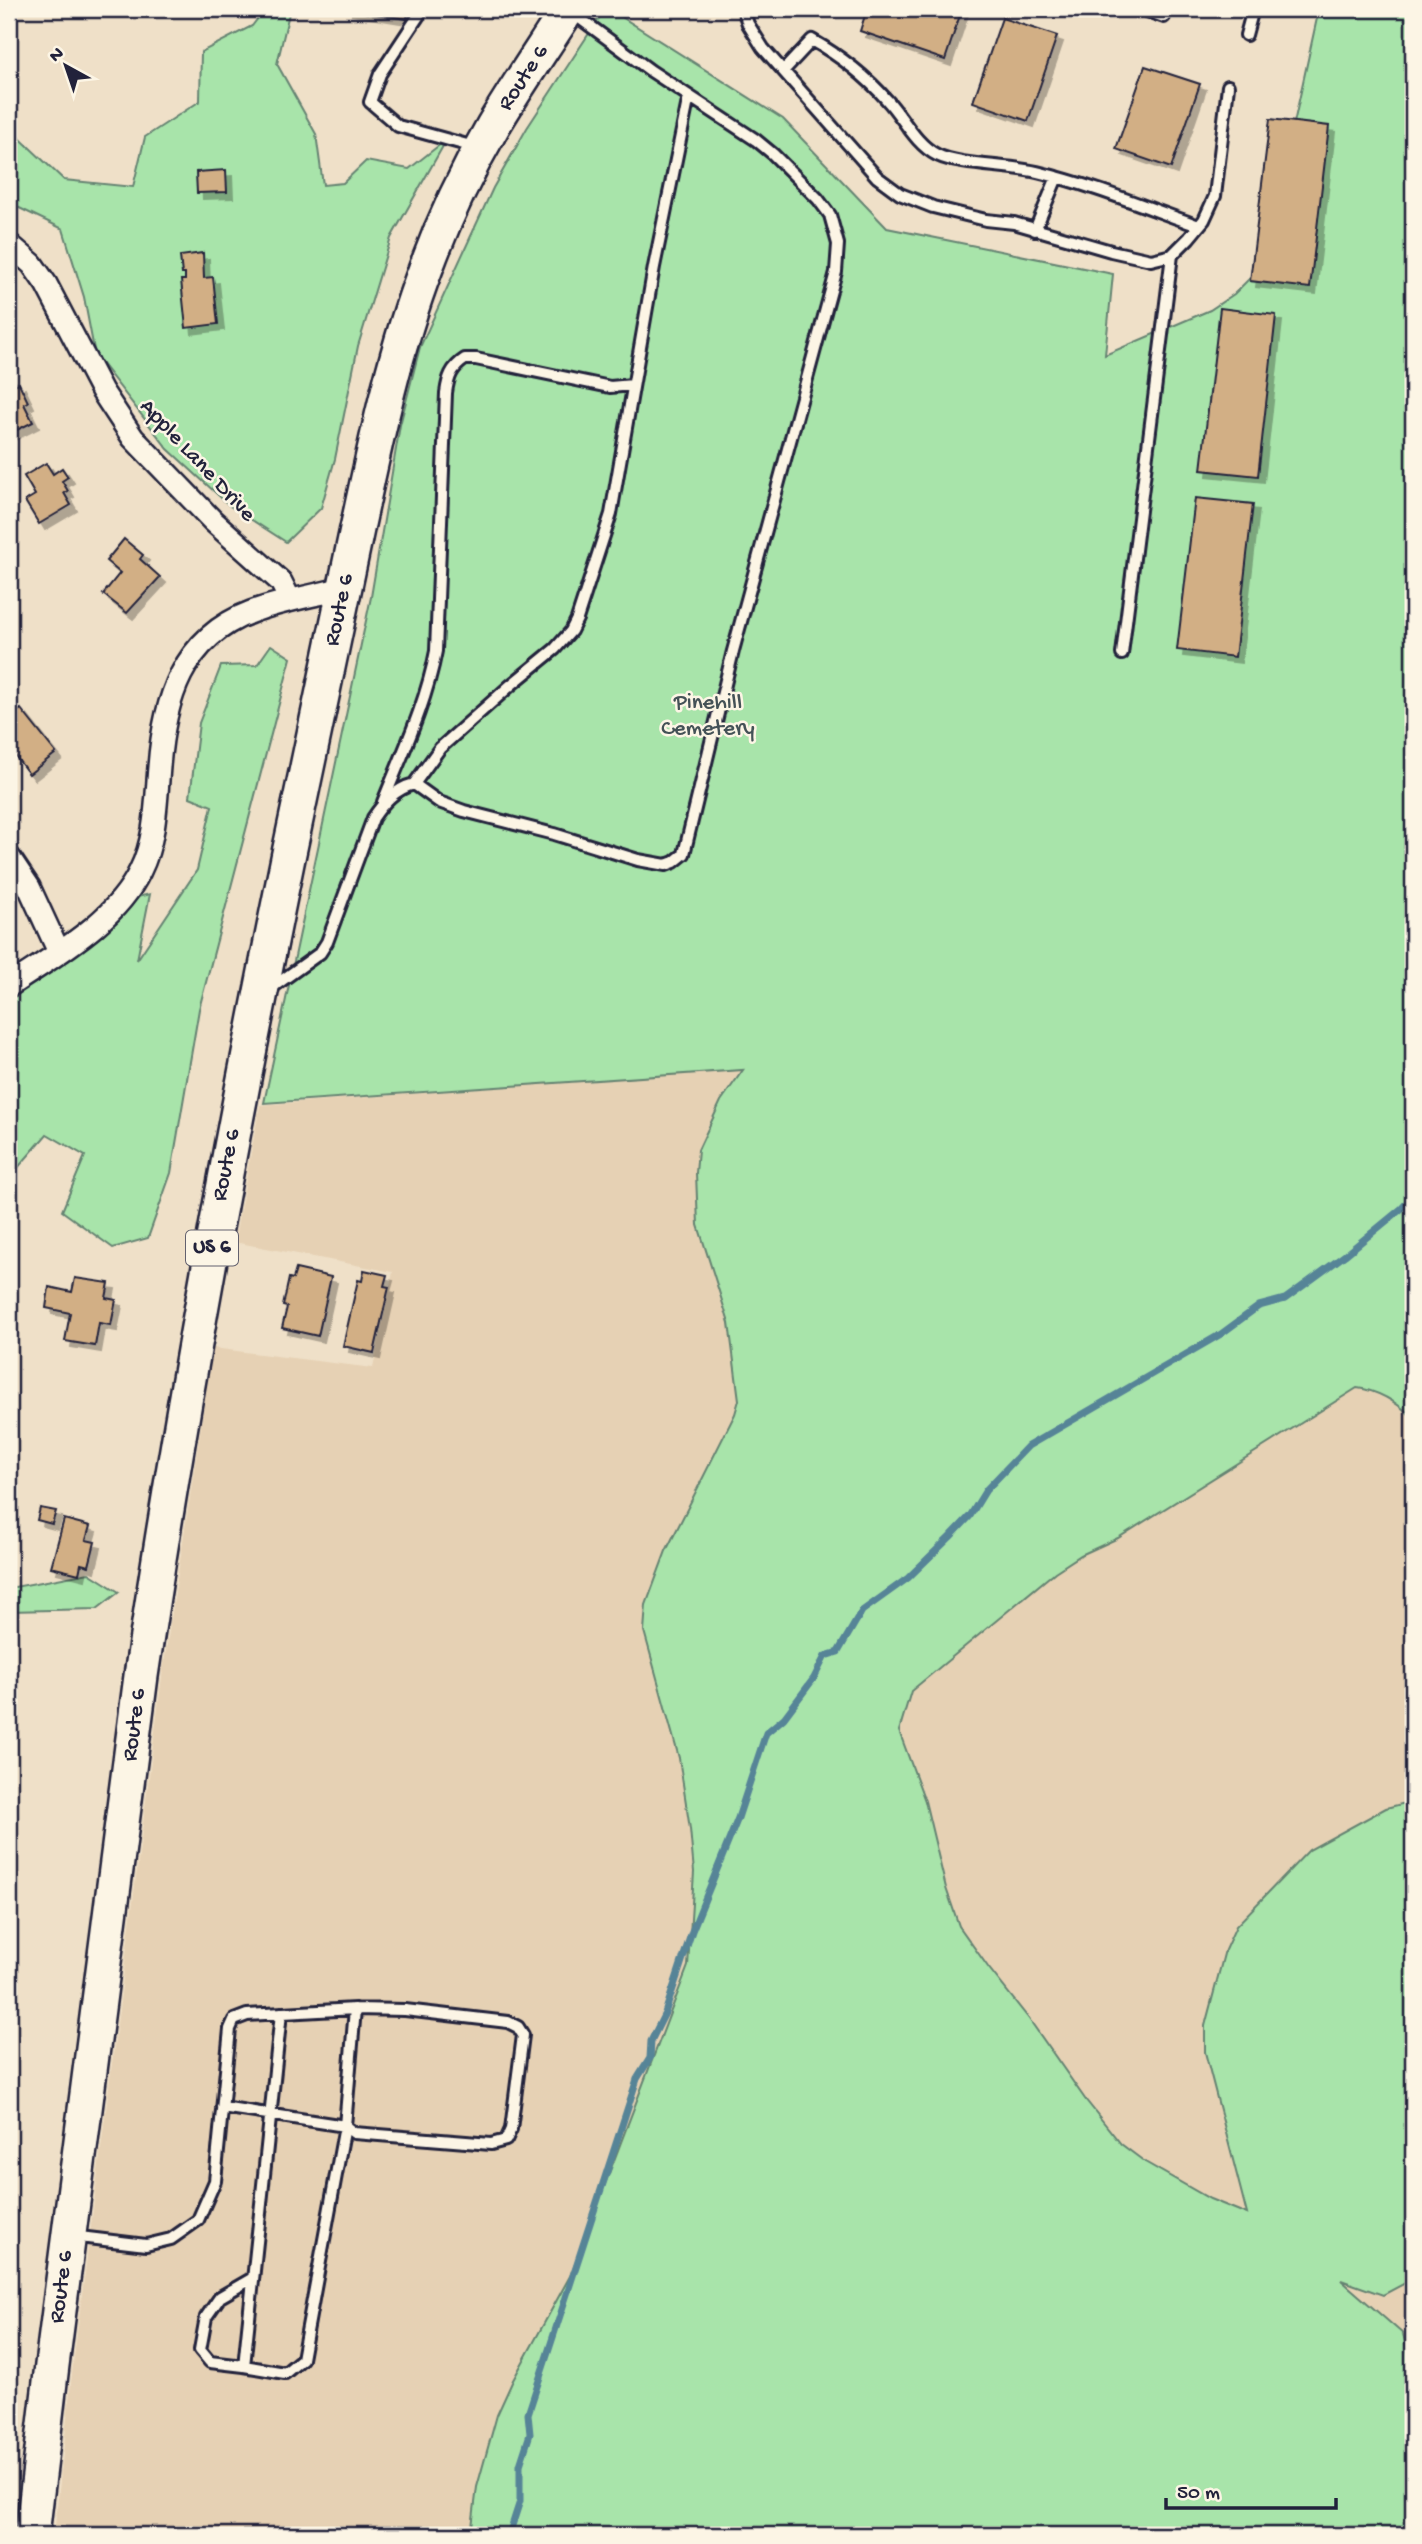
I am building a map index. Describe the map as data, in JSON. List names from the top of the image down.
{
  "streets": {
    "main road": ["Route 6", "US 6"],
    "street": ["Apple Lane Drive"]
  },
  "parks": ["Pinehill Cemetery"],
  "scale_bar": "50 m",
  "north": "top left"
}
